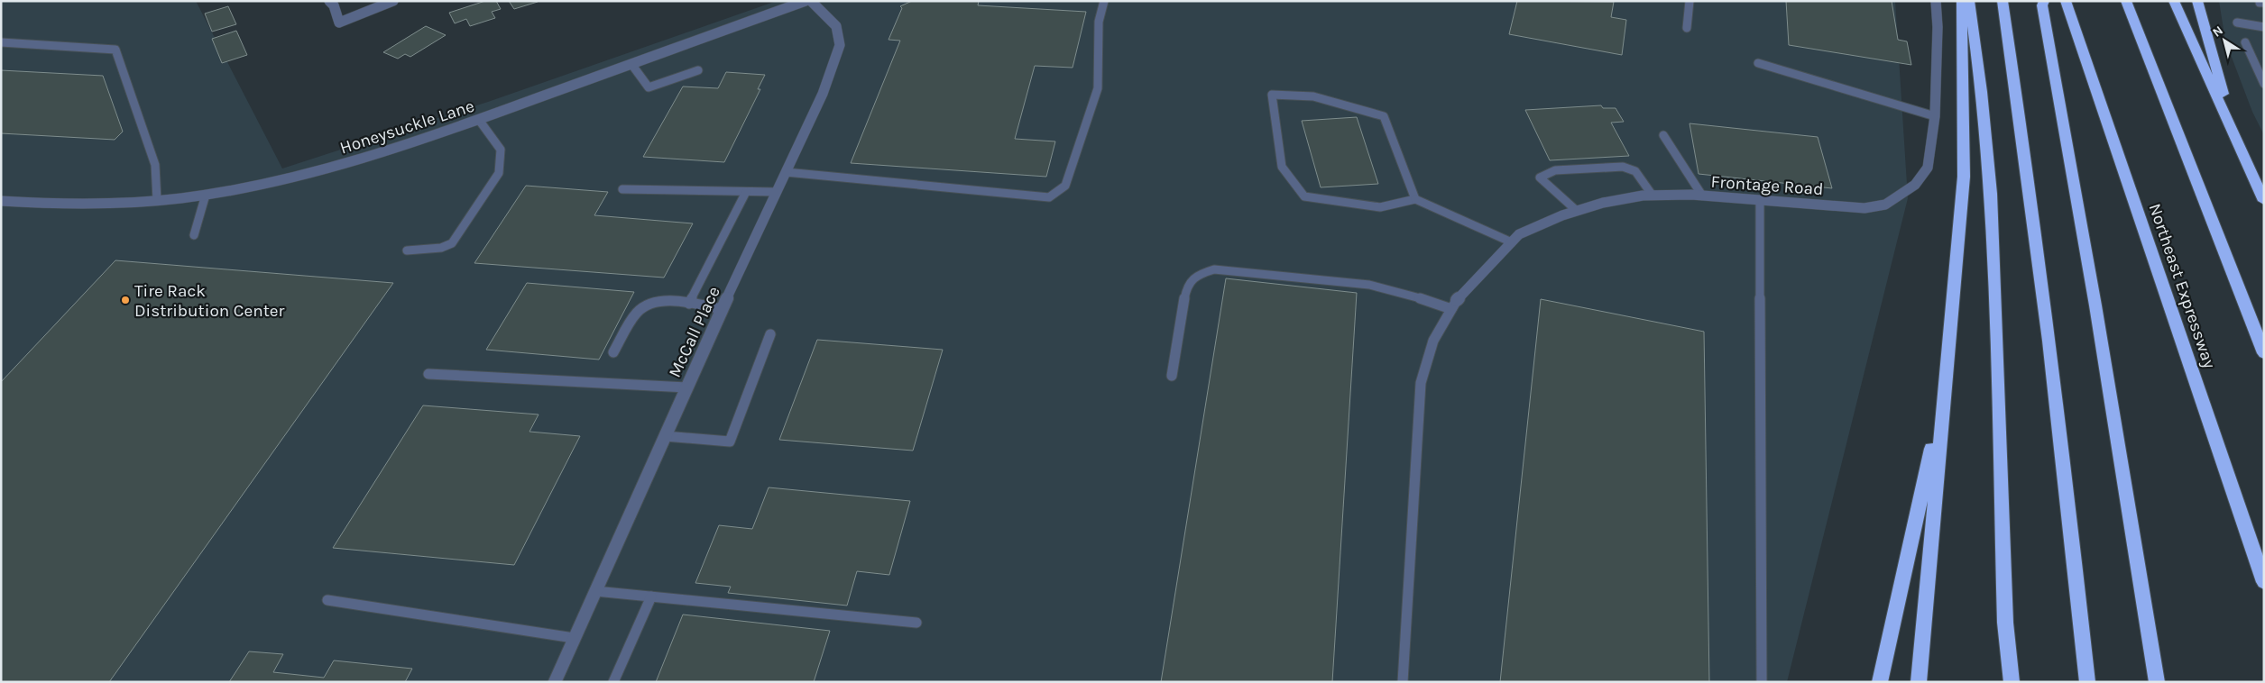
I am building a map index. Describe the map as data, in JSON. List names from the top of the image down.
{
  "streets": {
    "highway": ["Northeast Expressway"],
    "street": ["Honeysuckle Lane", "Frontage Road", "McCall Place"]
  },
  "places": ["Tire Rack Distribution Center"],
  "north": "top left"
}
